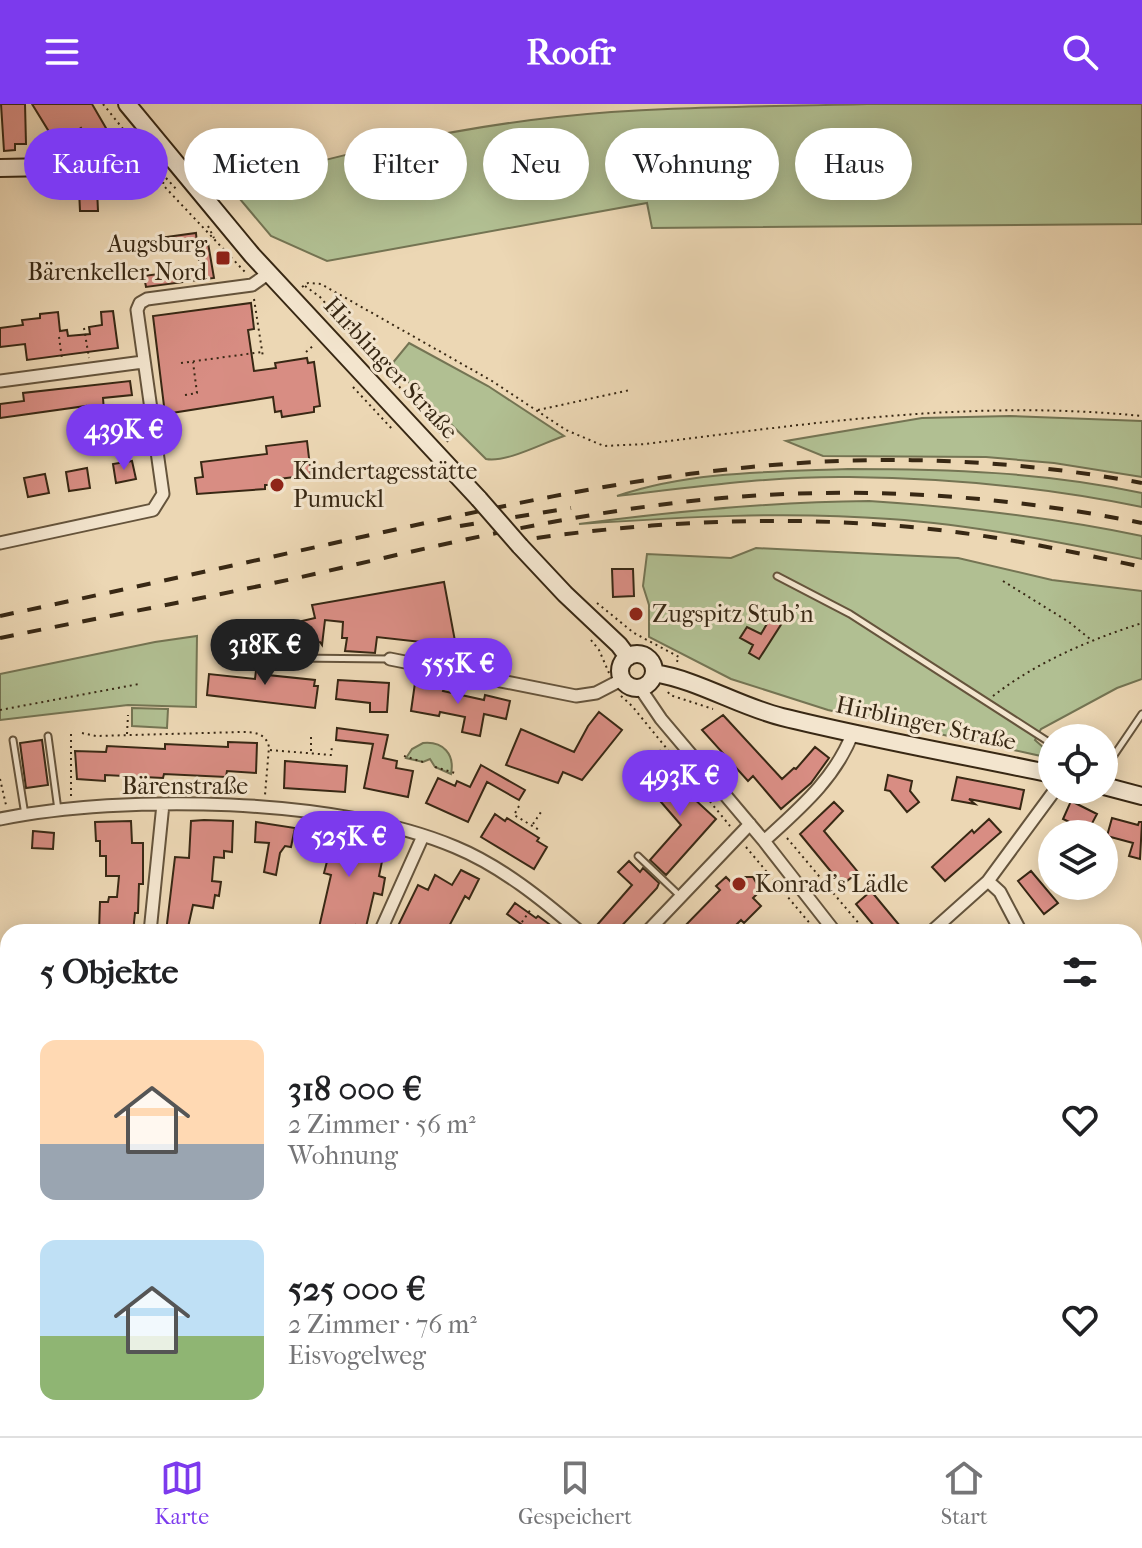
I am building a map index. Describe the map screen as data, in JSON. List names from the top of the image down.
{
  "streets": {
    "street": ["Hirblinger Straße", "Bärenstraße"]
  },
  "places": {
    "transit": ["Augsburg Bärenkeller Nord"],
    "other": ["Kindertagesstätte Pumuckl", "Zugspitz Stub'n", "Konrad's Lädle"]
  },
  "page": {
    "header": "Roofr",
    "chip": [
      "Kaufen",
      "Mieten",
      "Filter",
      "Neu",
      "Wohnung",
      "Haus"
    ],
    "price": [
      "439K €",
      "318K €",
      "555K €",
      "493K €",
      "525K €"
    ],
    "heading": "5 Objekte",
    "list": [
      {
        "name": "318 000 €",
        "note": "2 Zimmer · 56 m² · Wohnung"
      },
      {
        "name": "525 000 €",
        "note": "2 Zimmer · 76 m² · Eisvogelweg"
      }
    ],
    "tabs": ["Karte", "Gespeichert", "Start"]
  }
}
